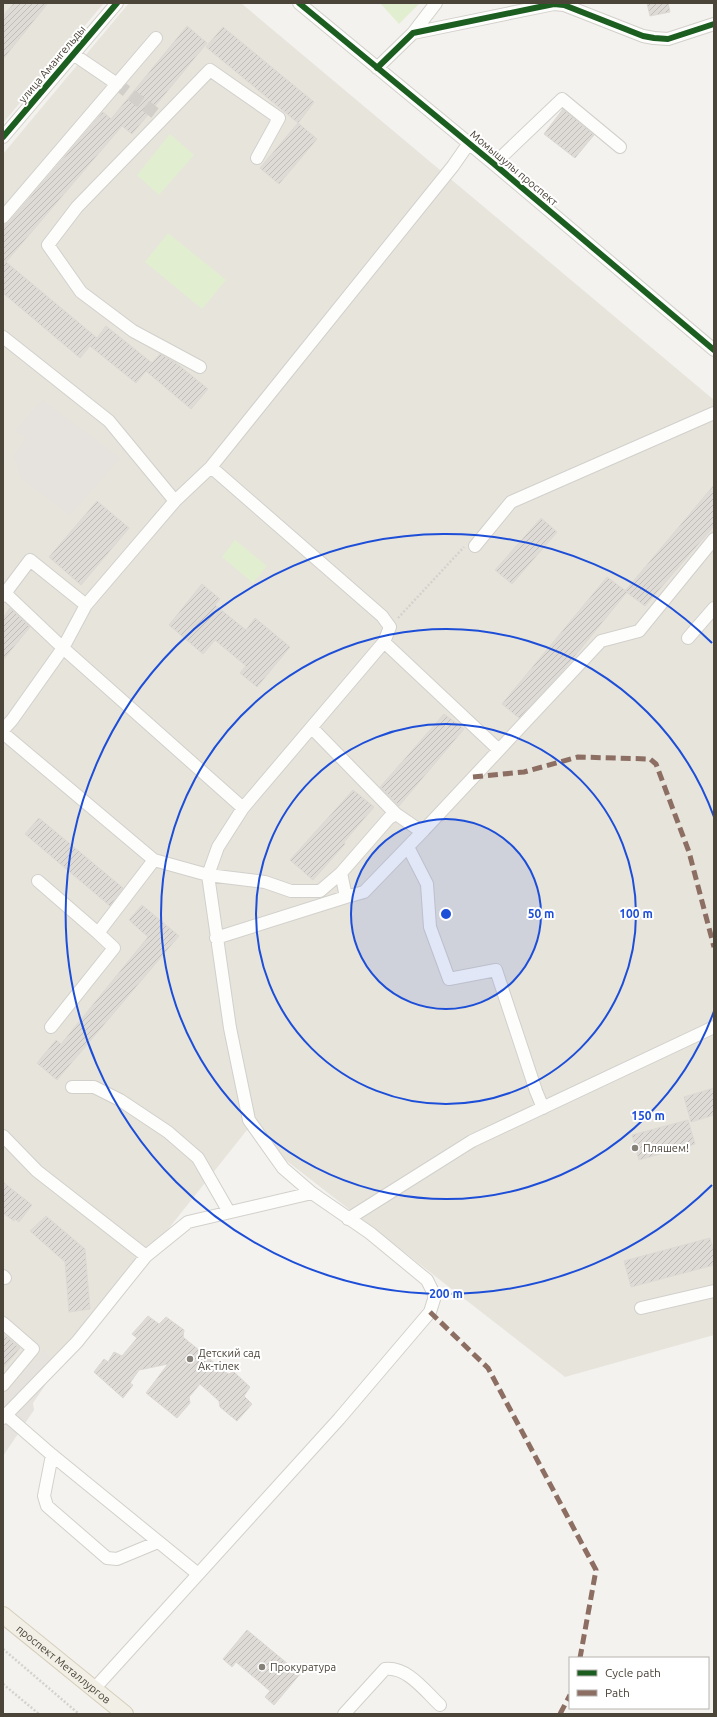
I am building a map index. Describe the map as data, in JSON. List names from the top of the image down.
{
  "streets": {
    "main road": ["проспект Металлургов"],
    "street": ["улица Амангельды", "Момышулы проспект"]
  },
  "places": ["Пляшем!", "Детский сад Ак-тiлек", "Прокуратура"],
  "legend": ["Cycle path", "Path"],
  "rings": [
    "50 m",
    "100 m",
    "150 m",
    "200 m"
  ]
}
